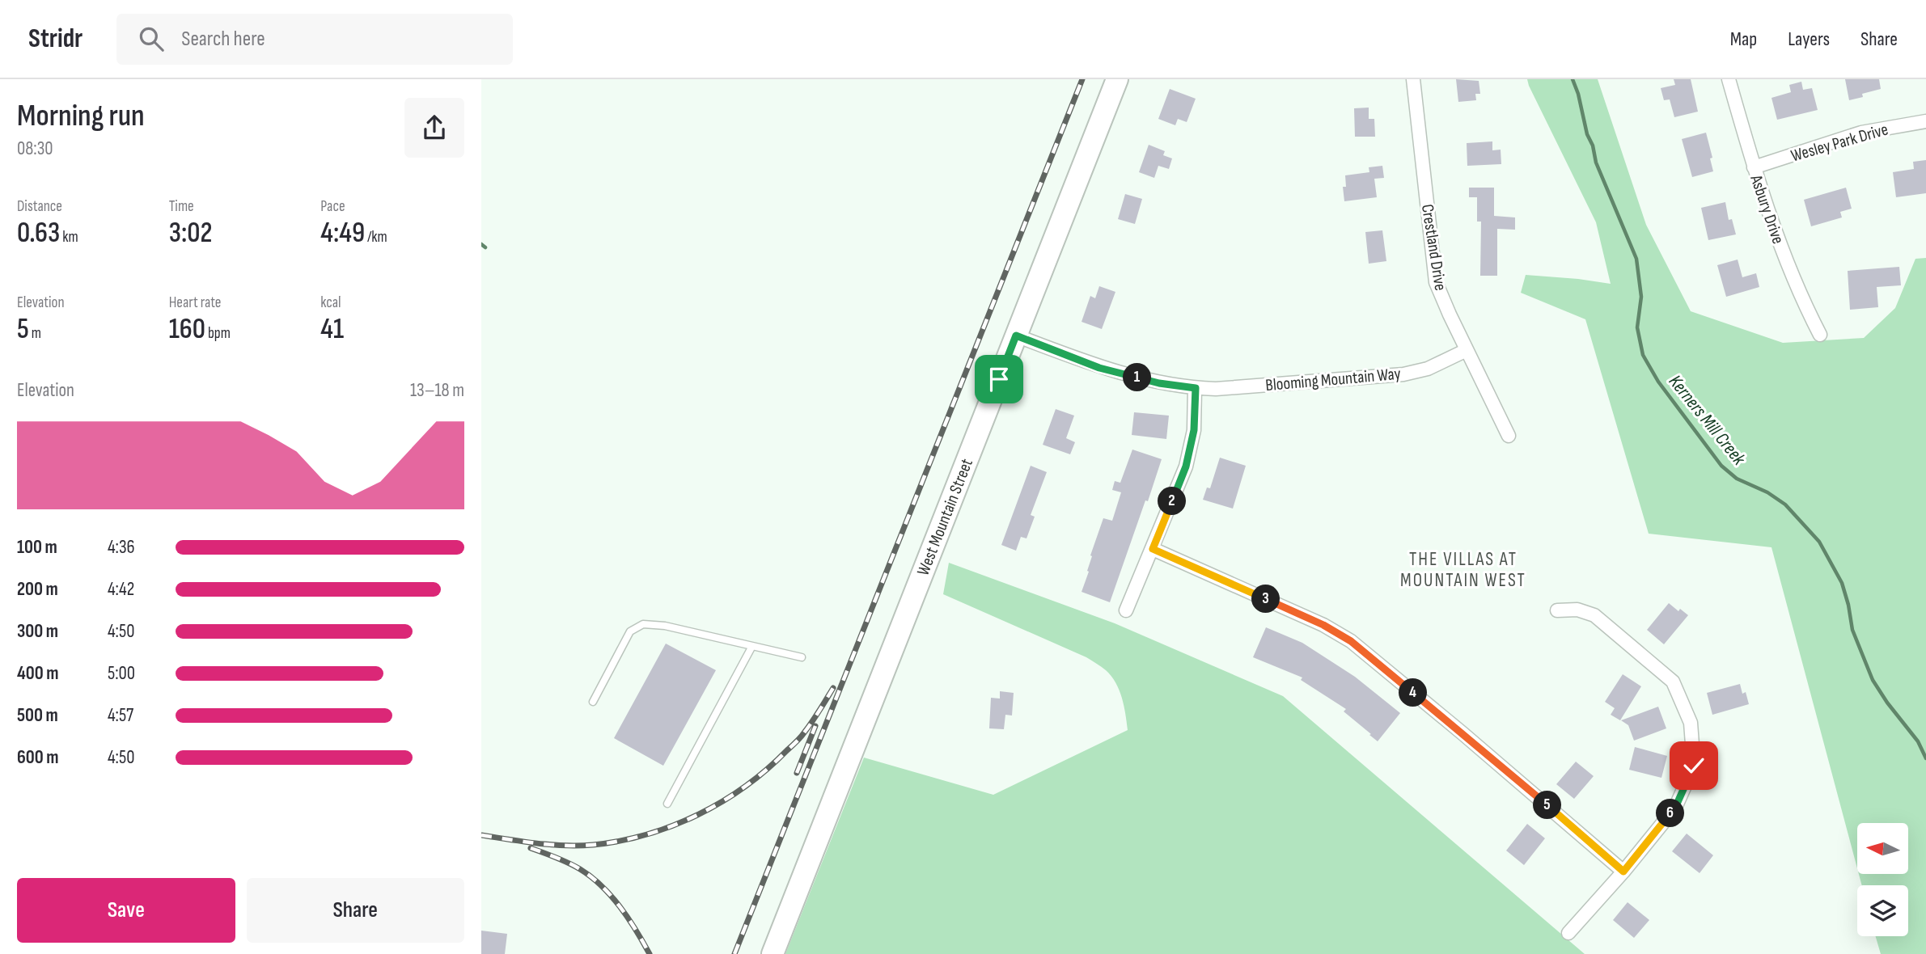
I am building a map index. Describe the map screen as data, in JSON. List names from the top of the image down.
{
  "streets": {
    "main road": ["West Mountain Street"],
    "street": [
      "Wesley Park Drive",
      "Asbury Drive",
      "Crestland Drive",
      "Blooming Mountain Way"
    ]
  },
  "crossings": [
    ["Wesley Park Drive", "Asbury Drive"],
    ["Crestland Drive", "Blooming Mountain Way"],
    ["Blooming Mountain Way", "West Mountain Street"]
  ],
  "districts": ["THE VILLAS AT MOUNTAIN WEST"],
  "water": ["Kerners Mill Creek"],
  "north": "left",
  "page": {
    "header": "Stridr",
    "search": "Search here",
    "nav": ["Map", "Layers", "Share"],
    "heading": ["Morning run", "08:30"],
    "stats": [
      ["Distance", "0.63 km"],
      ["Time", "3:02"],
      ["Pace", "4:49 /km"],
      ["Elevation", "5 m"],
      ["Heart rate", "160 bpm"],
      ["kcal", "41"]
    ],
    "pins": [
      "1",
      "2",
      "3",
      "4",
      "5",
      "6"
    ],
    "chart": ["Elevation", "13–18 m"],
    "list": [
      {
        "name": "100 m",
        "note": "4:36"
      },
      {
        "name": "200 m",
        "note": "4:42"
      },
      {
        "name": "300 m",
        "note": "4:50"
      },
      {
        "name": "400 m",
        "note": "5:00"
      },
      {
        "name": "500 m",
        "note": "4:57"
      },
      {
        "name": "600 m",
        "note": "4:50"
      }
    ],
    "buttons": ["Save", "Share"]
  }
}
